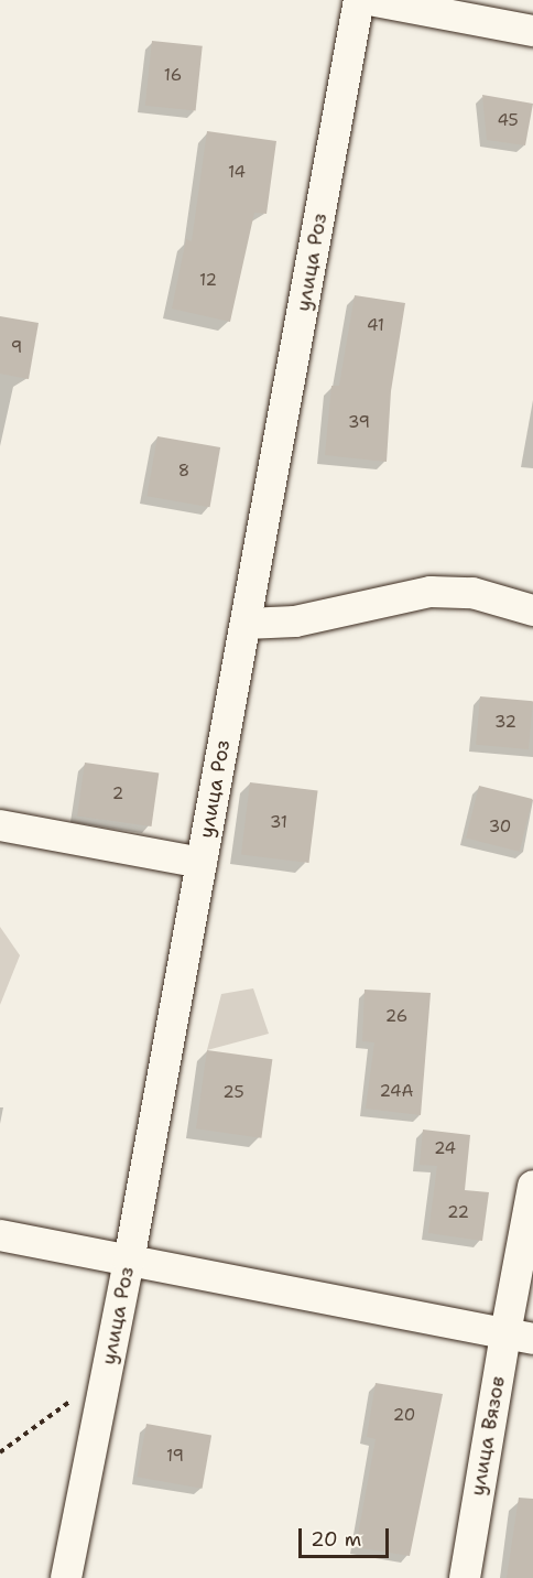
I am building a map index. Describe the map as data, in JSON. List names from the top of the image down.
{
  "streets": {
    "street": ["улица Роз", "улица Вязов"]
  },
  "house_numbers": [
    "16",
    "45",
    "14",
    "12",
    "41",
    "9",
    "39",
    "8",
    "32",
    "2",
    "31",
    "30",
    "26",
    "24А",
    "25",
    "24",
    "22",
    "20",
    "19"
  ],
  "scale_bar": "20 m"
}
